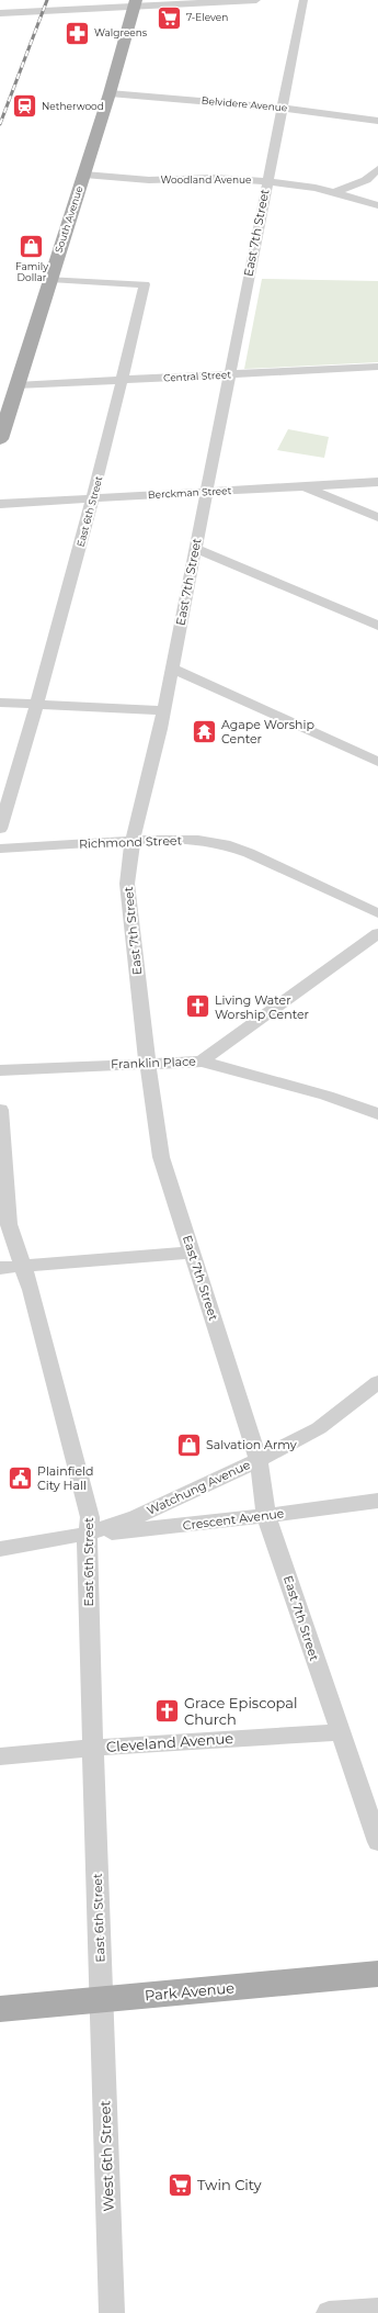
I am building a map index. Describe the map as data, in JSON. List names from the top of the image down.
{
  "streets": {
    "main road": ["South Avenue", "Park Avenue"],
    "street": [
      "Belvidere Avenue",
      "Woodland Avenue",
      "East 7th Street",
      "Central Street",
      "Berckman Street",
      "East 6th Street",
      "Richmond Street",
      "Franklin Place",
      "Watchung Avenue",
      "Crescent Avenue",
      "Cleveland Avenue",
      "West 6th Street"
    ]
  },
  "crossings": [
    ["Belvidere Avenue", "South Avenue"],
    ["Belvidere Avenue", "East 7th Street"],
    ["Woodland Avenue", "South Avenue"],
    ["Woodland Avenue", "East 7th Street"],
    ["South Avenue", "Central Street"],
    ["South Avenue", "East 6th Street"],
    ["East 7th Street", "Central Street"],
    ["East 7th Street", "Berckman Street"],
    ["East 7th Street", "Richmond Street"],
    ["East 7th Street", "Franklin Place"],
    ["East 7th Street", "Watchung Avenue"],
    ["East 7th Street", "Crescent Avenue"],
    ["East 7th Street", "Cleveland Avenue"],
    ["Central Street", "East 6th Street"],
    ["Berckman Street", "East 6th Street"],
    ["East 6th Street", "Watchung Avenue"],
    ["East 6th Street", "Crescent Avenue"],
    ["East 6th Street", "Cleveland Avenue"],
    ["East 6th Street", "Park Avenue"],
    ["East 6th Street", "West 6th Street"],
    ["Watchung Avenue", "Crescent Avenue"],
    ["Park Avenue", "West 6th Street"]
  ],
  "places": {
    "supermarket": ["7-Eleven", "Twin City"],
    "pharmacy": ["Walgreens"],
    "station": ["Netherwood"],
    "shop": ["Family Dollar", "Salvation Army"],
    "temple": ["Agape Worship Center"],
    "church": ["Living Water Worship Center", "Grace Episcopal Church"],
    "public building": ["Plainfield City Hall"]
  }
}
